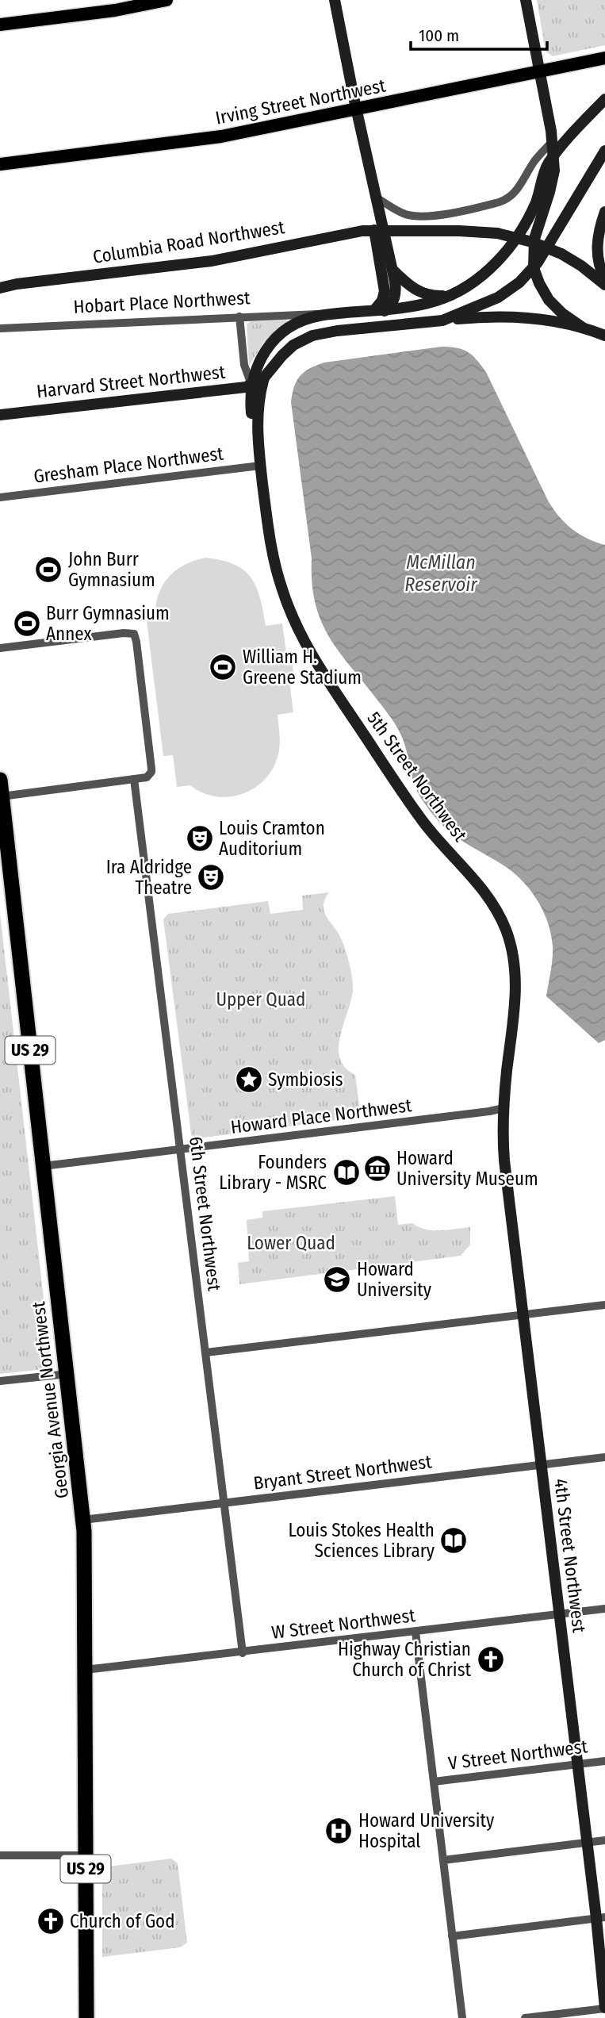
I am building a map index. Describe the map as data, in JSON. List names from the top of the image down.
{
  "streets": {
    "highway": ["US 29", "Georgia Avenue Northwest"],
    "main road": [
      "Irving Street Northwest",
      "Columbia Road Northwest",
      "Hobart Place Northwest",
      "Harvard Street Northwest",
      "5th Street Northwest",
      "4th Street Northwest"
    ],
    "street": [
      "Gresham Place Northwest",
      "Howard Place Northwest",
      "6th Street Northwest",
      "Bryant Street Northwest",
      "W Street Northwest",
      "V Street Northwest"
    ]
  },
  "crossings": [
    ["Hobart Place Northwest", "Harvard Street Northwest"],
    ["Hobart Place Northwest", "5th Street Northwest"],
    ["Harvard Street Northwest", "5th Street Northwest"],
    ["Gresham Place Northwest", "5th Street Northwest"],
    ["5th Street Northwest", "Howard Place Northwest"],
    ["5th Street Northwest", "4th Street Northwest"],
    ["Howard Place Northwest", "6th Street Northwest"],
    ["Howard Place Northwest", "Georgia Avenue Northwest"],
    ["Howard Place Northwest", "4th Street Northwest"],
    ["6th Street Northwest", "Bryant Street Northwest"],
    ["6th Street Northwest", "W Street Northwest"],
    ["Georgia Avenue Northwest", "Bryant Street Northwest"],
    ["Georgia Avenue Northwest", "W Street Northwest"],
    ["Bryant Street Northwest", "4th Street Northwest"],
    ["4th Street Northwest", "W Street Northwest"],
    ["4th Street Northwest", "V Street Northwest"]
  ],
  "water": ["McMillan Reservoir"],
  "parks": ["Upper Quad", "Lower Quad"],
  "places": {
    "sports": ["John Burr Gymnasium", "Burr Gymnasium Annex", "William H. Greene Stadium"],
    "theatre": ["Louis Cramton Auditorium", "Ira Aldridge Theatre"],
    "place": ["Symbiosis"],
    "museum": ["Howard University Museum"],
    "library": ["Founders Library - MSRC", "Louis Stokes Health Sciences Library"],
    "school or university": ["Howard University"],
    "church": ["Highway Christian Church of Christ", "Church of God"],
    "hospital": ["Howard University Hospital"]
  },
  "scale_bar": "100 m"
}
